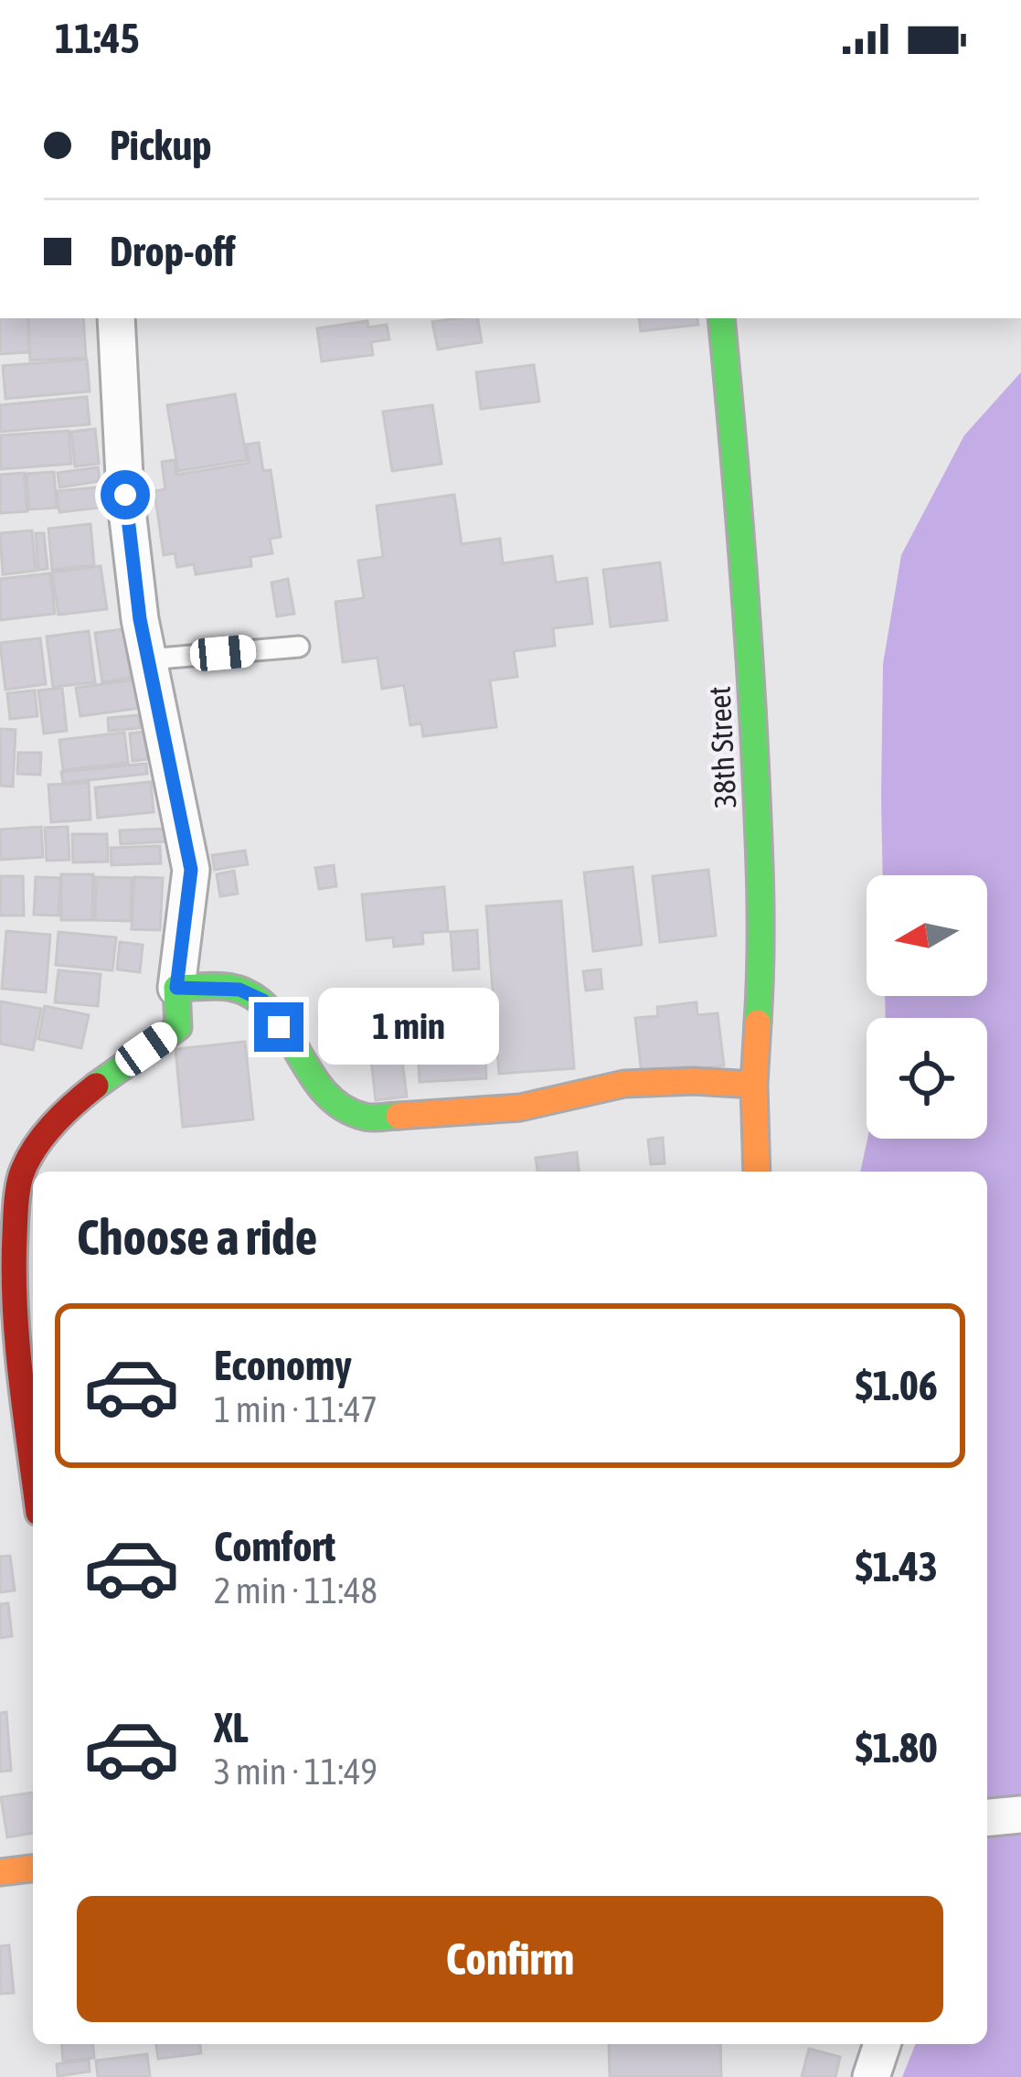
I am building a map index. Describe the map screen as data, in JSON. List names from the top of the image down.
{
  "streets": {
    "street": ["38th Street"]
  },
  "north": "left",
  "page": {
    "status": "11:45",
    "banner": ["Pickup", "Drop-off"],
    "bubble": "1 min",
    "heading": "Choose a ride",
    "list": [
      {
        "name": "Economy",
        "note": "1 min · 11:47",
        "value": "$1.06"
      },
      {
        "name": "Comfort",
        "note": "2 min · 11:48",
        "value": "$1.43"
      },
      {
        "name": "XL",
        "note": "3 min · 11:49",
        "value": "$1.80"
      }
    ],
    "buttons": "Confirm"
  }
}
